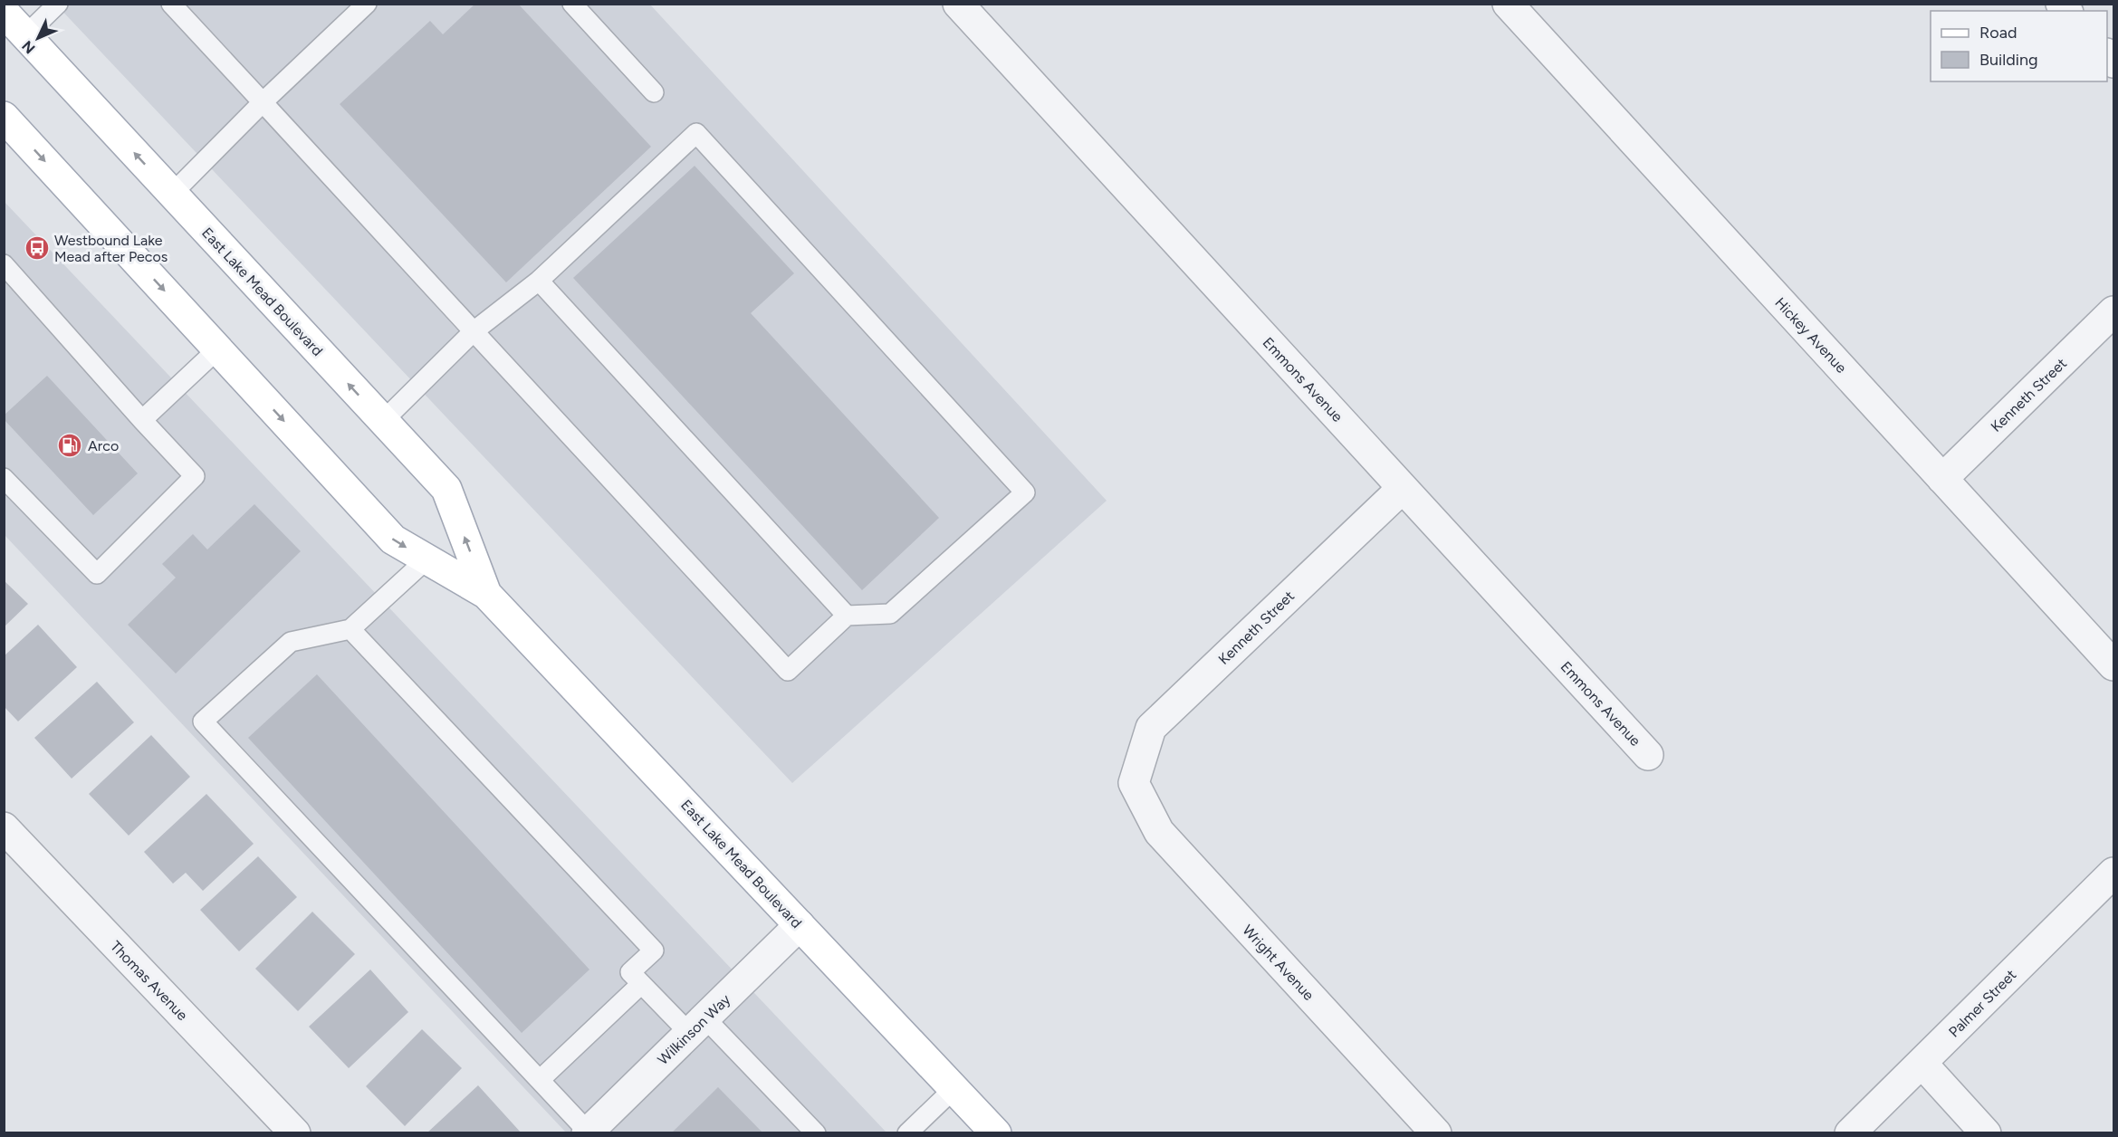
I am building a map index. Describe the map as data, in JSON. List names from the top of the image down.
{
  "streets": {
    "main road": ["East Lake Mead Boulevard"],
    "street": [
      "Hickey Avenue",
      "Emmons Avenue",
      "Kenneth Street",
      "Wright Avenue",
      "Thomas Avenue",
      "Palmer Street",
      "Wilkinson Way"
    ]
  },
  "crossings": [
    ["East Lake Mead Boulevard", "Wilkinson Way"],
    ["Hickey Avenue", "Kenneth Street"],
    ["Emmons Avenue", "Kenneth Street"],
    ["Kenneth Street", "Wright Avenue"]
  ],
  "places": {
    "bus stop": ["Westbound Lake Mead after Pecos"],
    "fuel station": ["Arco"]
  },
  "legend": ["Road", "Building"],
  "north": "bottom left"
}
